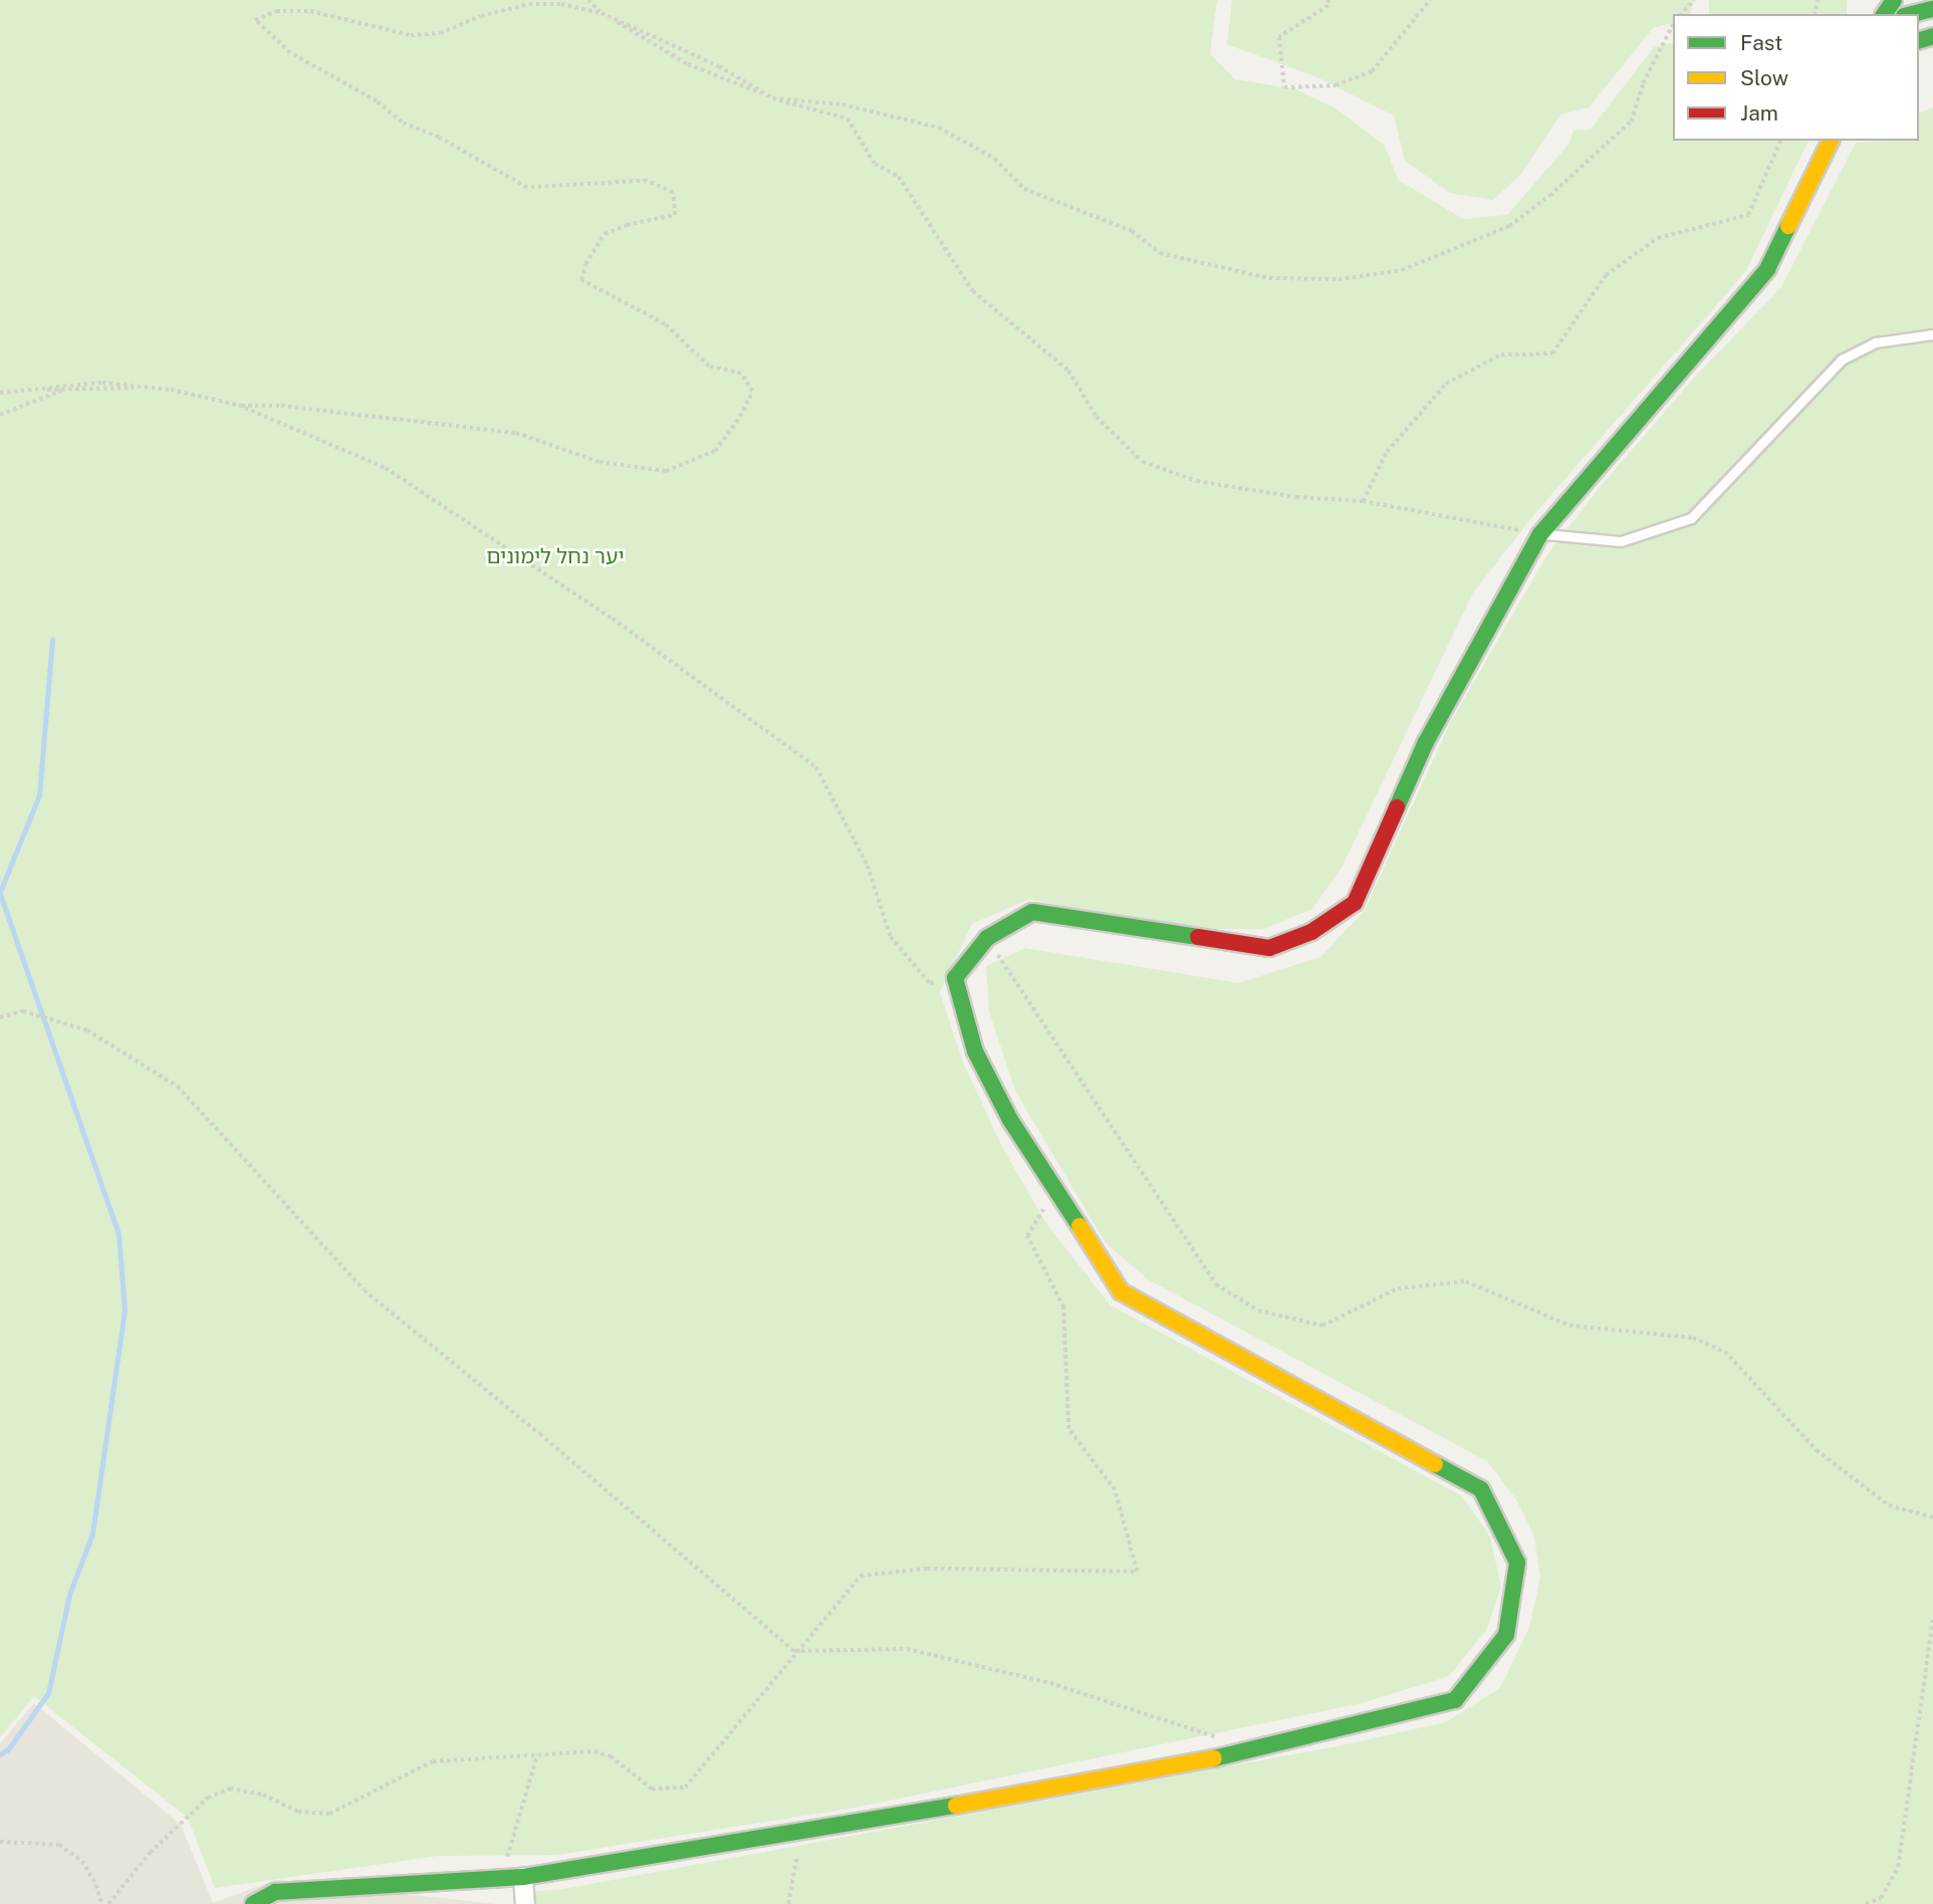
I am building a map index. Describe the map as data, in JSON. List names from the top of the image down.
{
  "parks": ["יער נחל לימונים"],
  "legend": ["Fast", "Slow", "Jam"]
}
